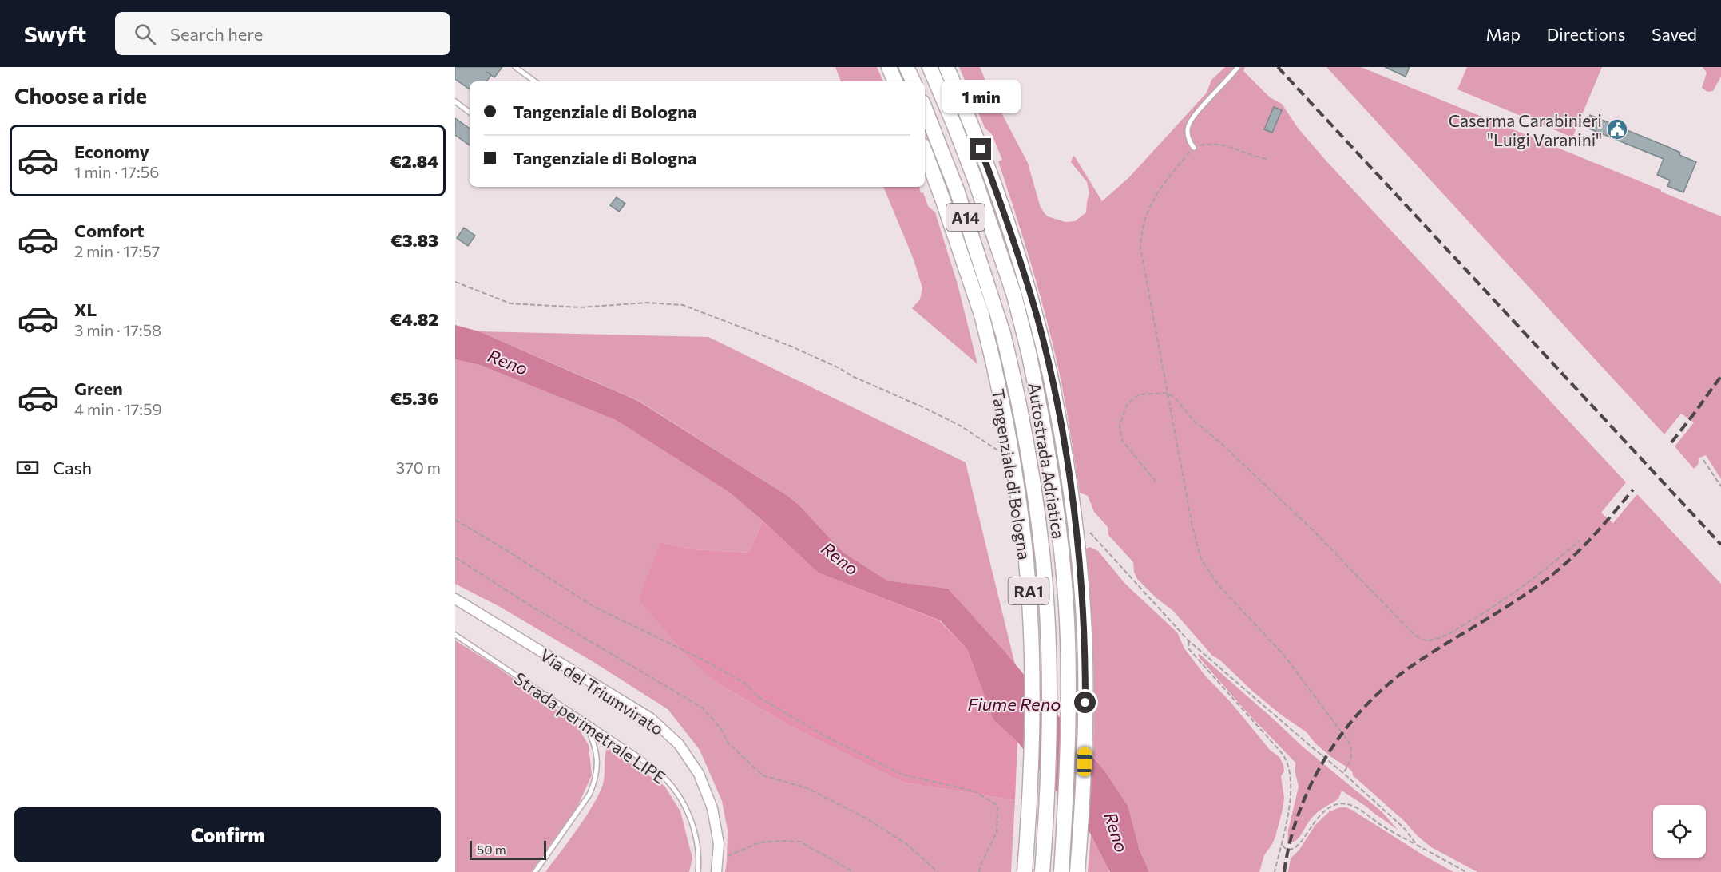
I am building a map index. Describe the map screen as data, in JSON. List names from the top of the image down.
{
  "streets": {
    "highway": [
      "A14",
      "Autostrada Adriatica",
      "Tangenziale di Bologna",
      "RA1"
    ],
    "street": ["Via del Triumvirato"],
    "lane": ["Strada perimetrale LIPE"]
  },
  "water": ["Reno", "Fiume Reno"],
  "places": {
    "public building": ["Caserma Carabinieri \"Luigi Varanini\""]
  },
  "scale_bar": "50 m",
  "page": {
    "header": "Swyft",
    "search": "Search here",
    "nav": ["Map", "Directions", "Saved"],
    "heading": "Choose a ride",
    "bubble": "1 min",
    "banner": ["Tangenziale di Bologna", "Tangenziale di Bologna"],
    "list": [
      {
        "name": "Economy",
        "note": "1 min · 17:56",
        "value": "€2.84"
      },
      {
        "name": "Comfort",
        "note": "2 min · 17:57",
        "value": "€3.83"
      },
      {
        "name": "XL",
        "note": "3 min · 17:58",
        "value": "€4.82"
      },
      {
        "name": "Green",
        "note": "4 min · 17:59",
        "value": "€5.36"
      }
    ],
    "pay": ["Cash", "370 m"],
    "buttons": "Confirm",
    "scale": "50 m"
  }
}
